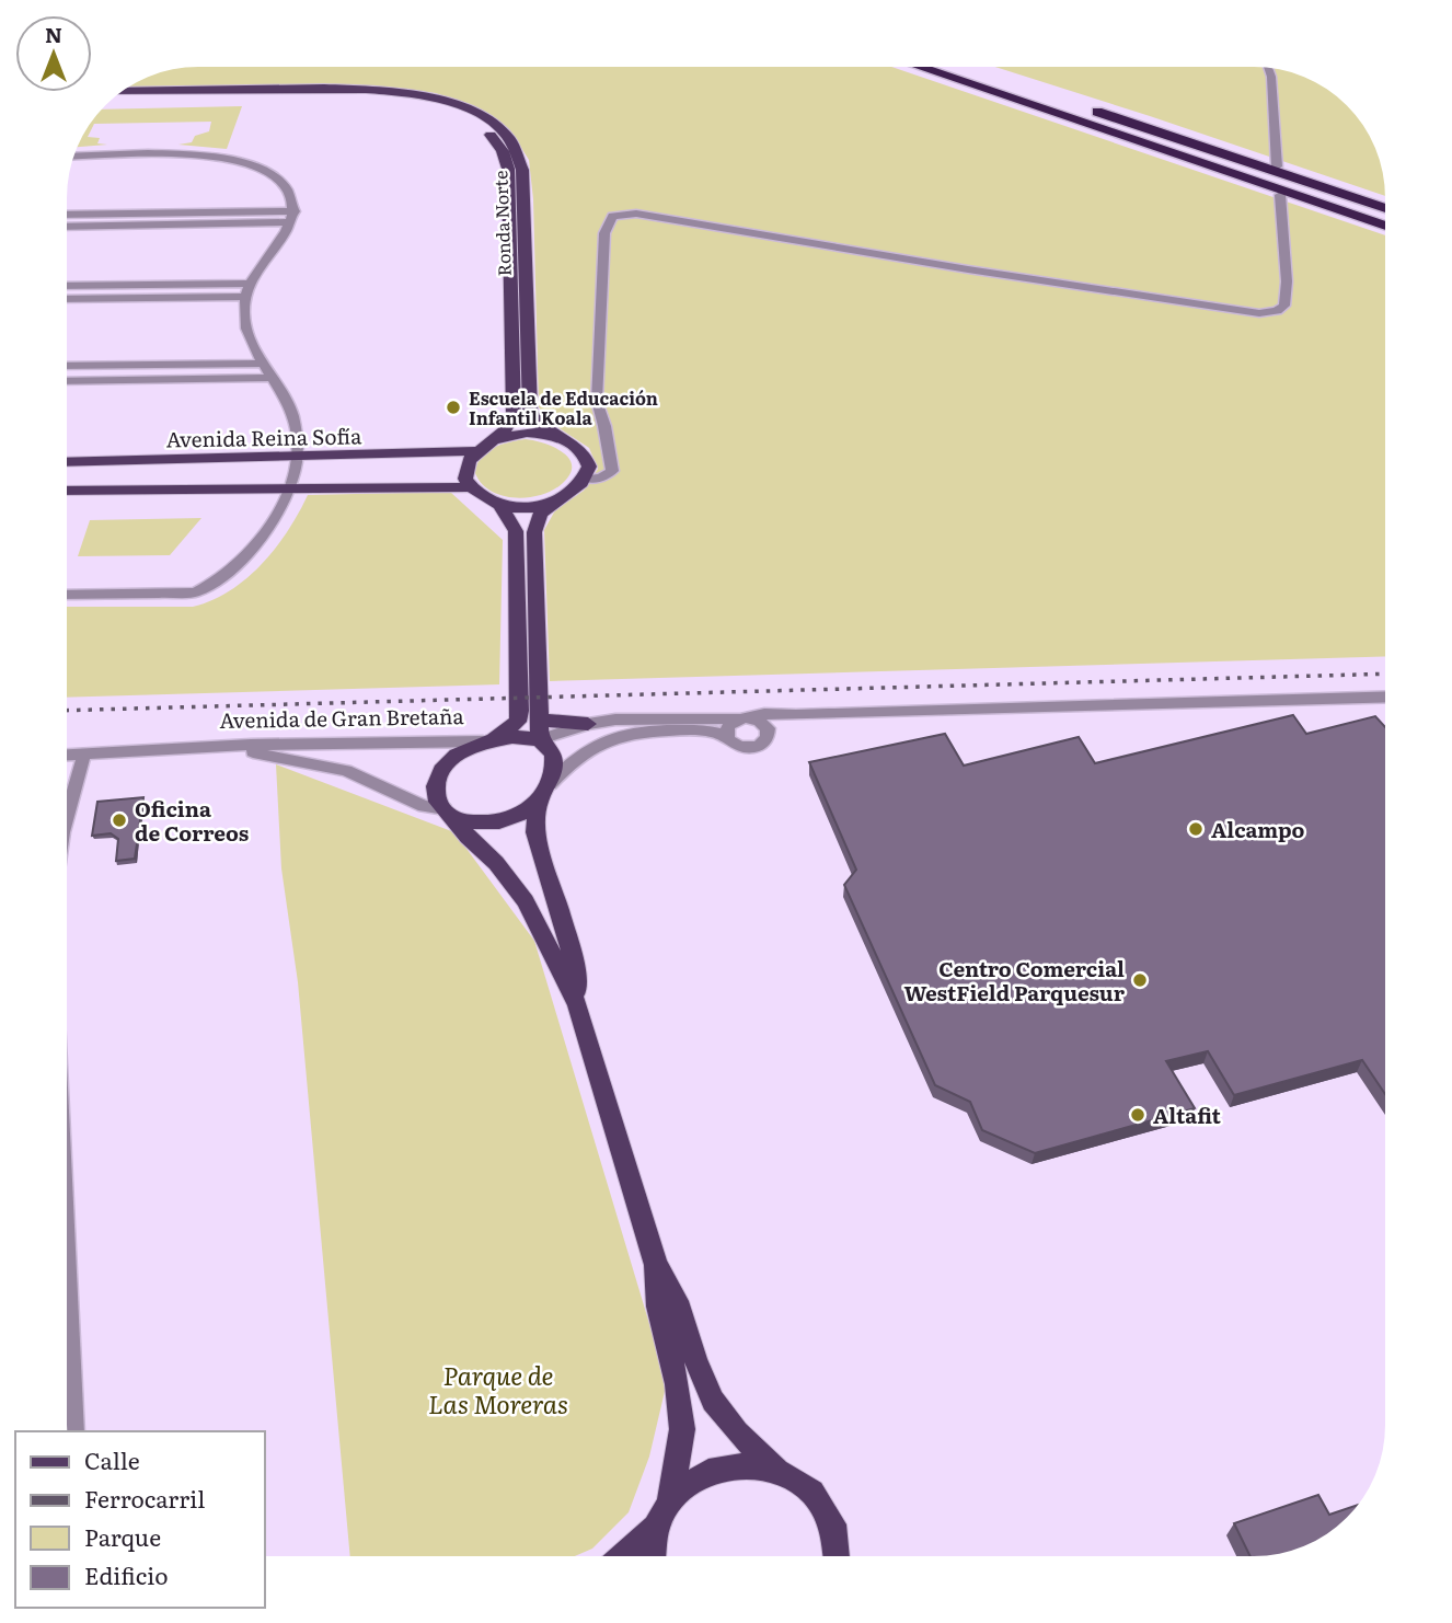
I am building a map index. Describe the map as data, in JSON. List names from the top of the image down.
{
  "streets": {
    "main road": ["Ronda Norte", "Avenida Reina Sofía", "Avenida de Gran Bretaña"]
  },
  "crossings": [
    ["Ronda Norte", "Avenida Reina Sofía"]
  ],
  "parks": ["Parque de Las Moreras"],
  "places": [
    "Escuela de Educación Infantil Koala",
    "Oficina de Correos",
    "Alcampo",
    "Centro Comercial WestField Parquesur",
    "Altafit"
  ],
  "legend": [
    "Calle",
    "Ferrocarril",
    "Parque",
    "Edificio"
  ],
  "north": "top"
}
